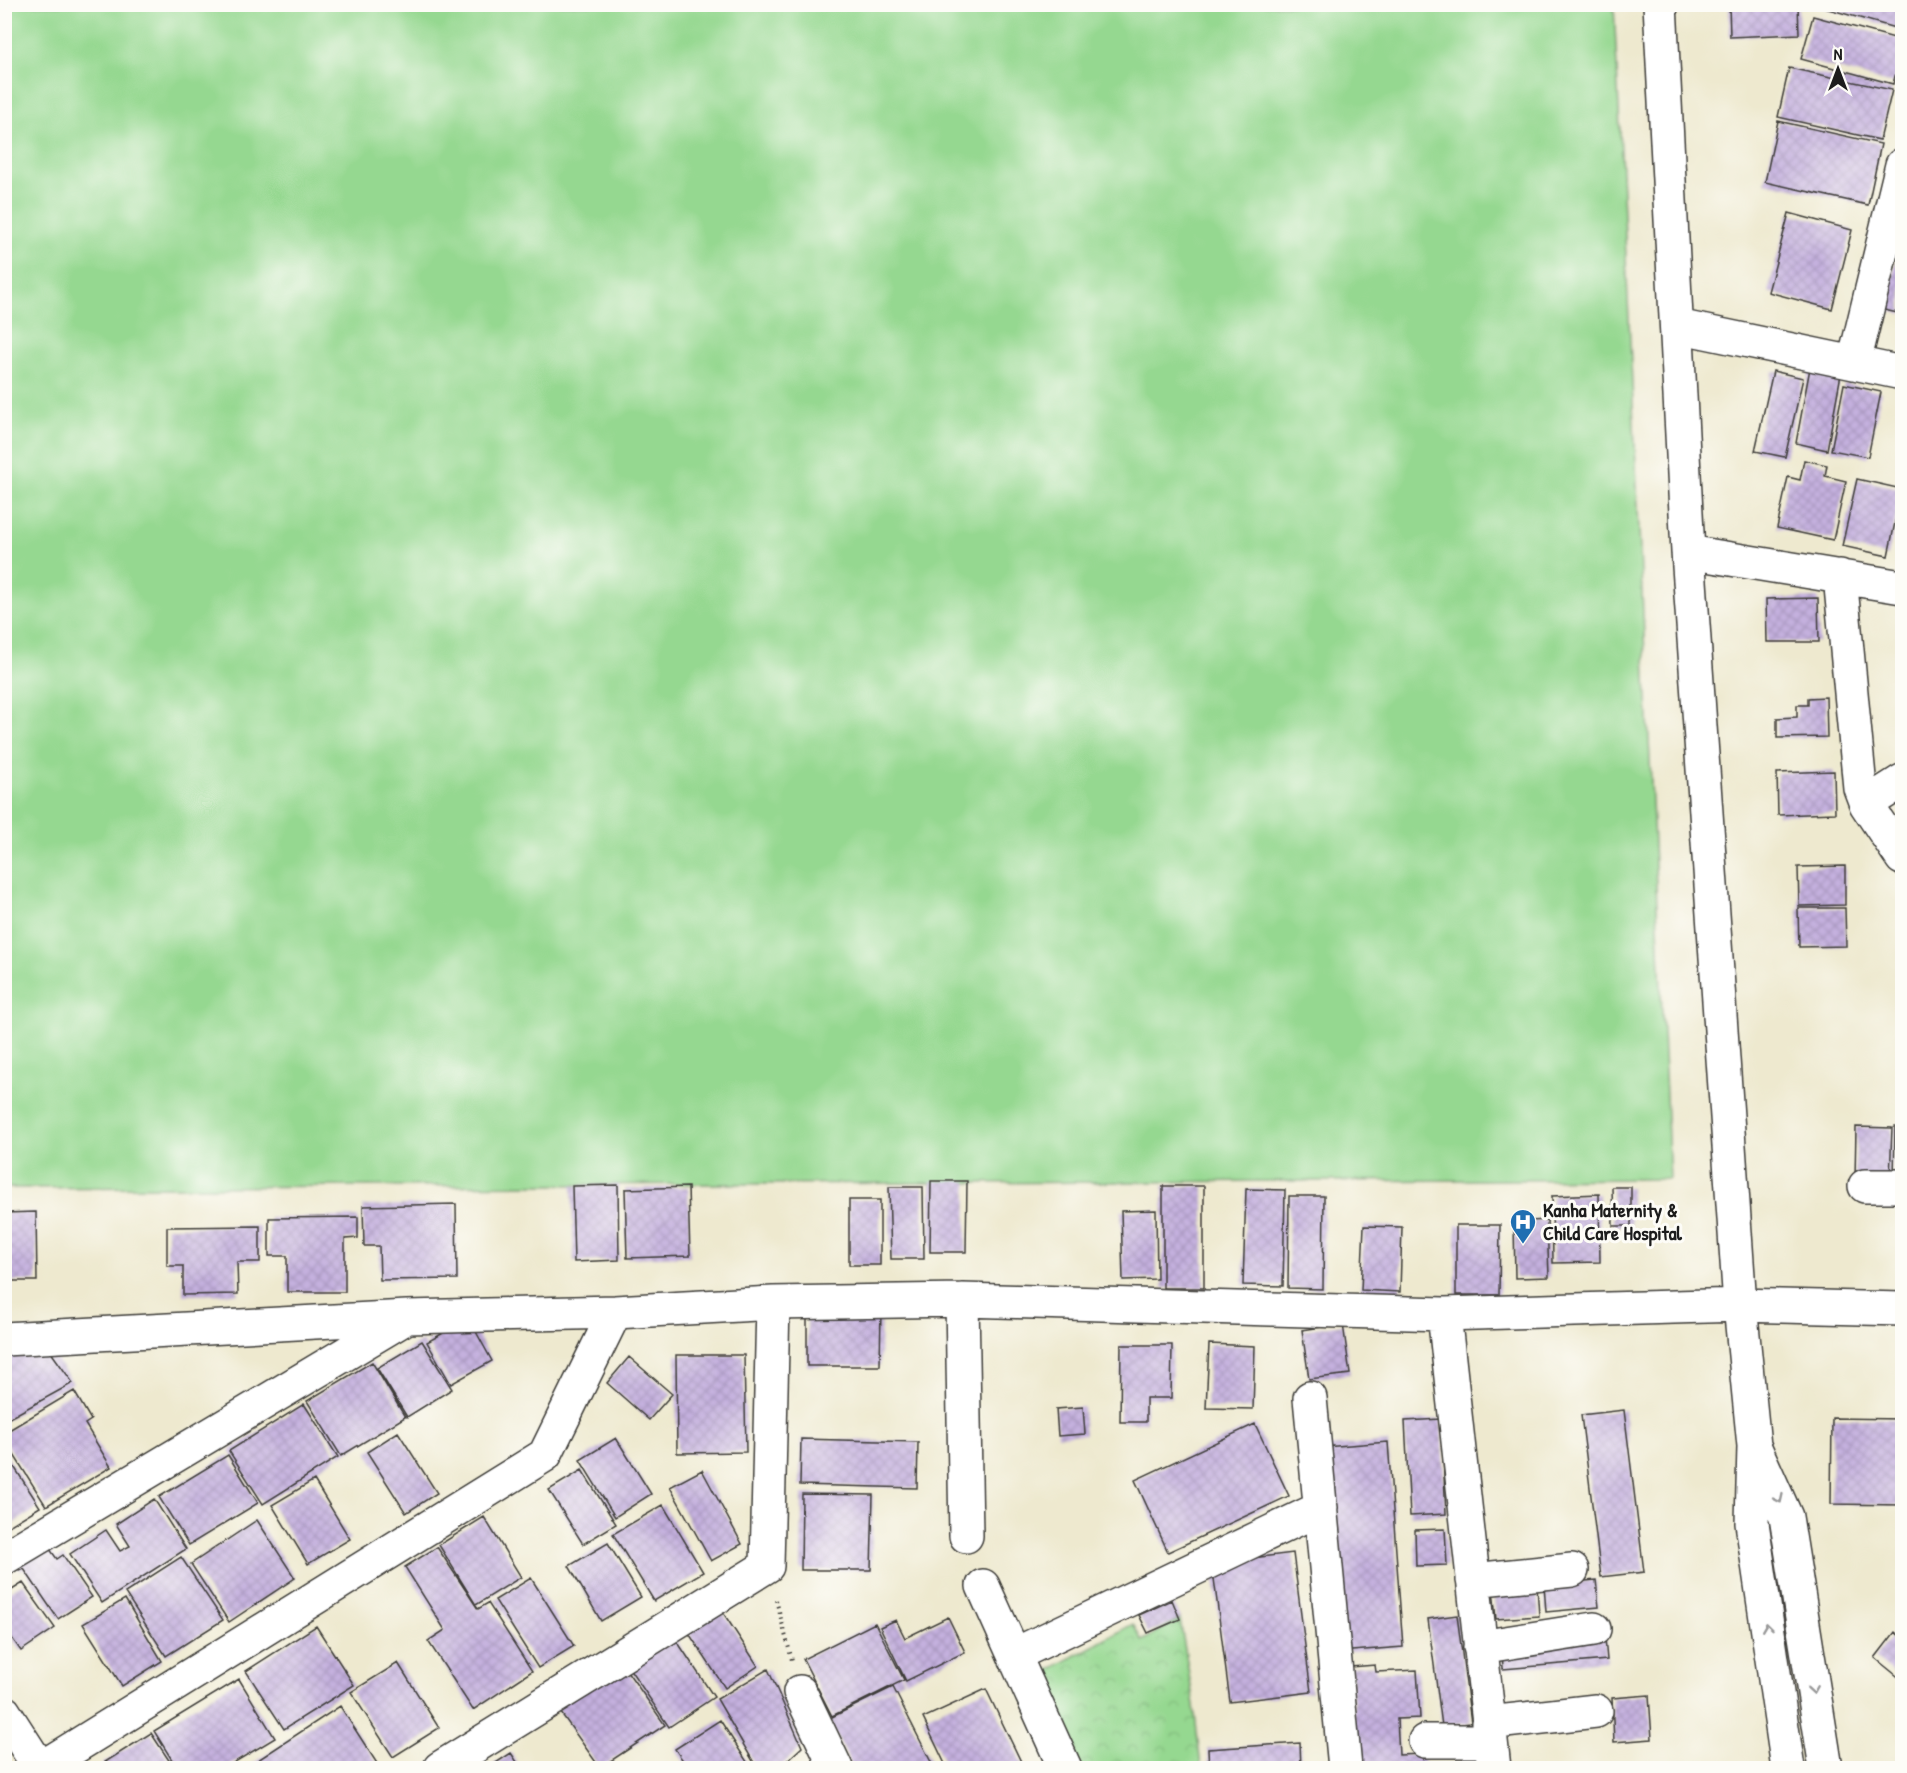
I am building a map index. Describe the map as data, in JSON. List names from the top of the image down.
{
  "places": {
    "hospital": ["Kanha Maternity & Child Care Hospital"]
  },
  "north": "top"
}
